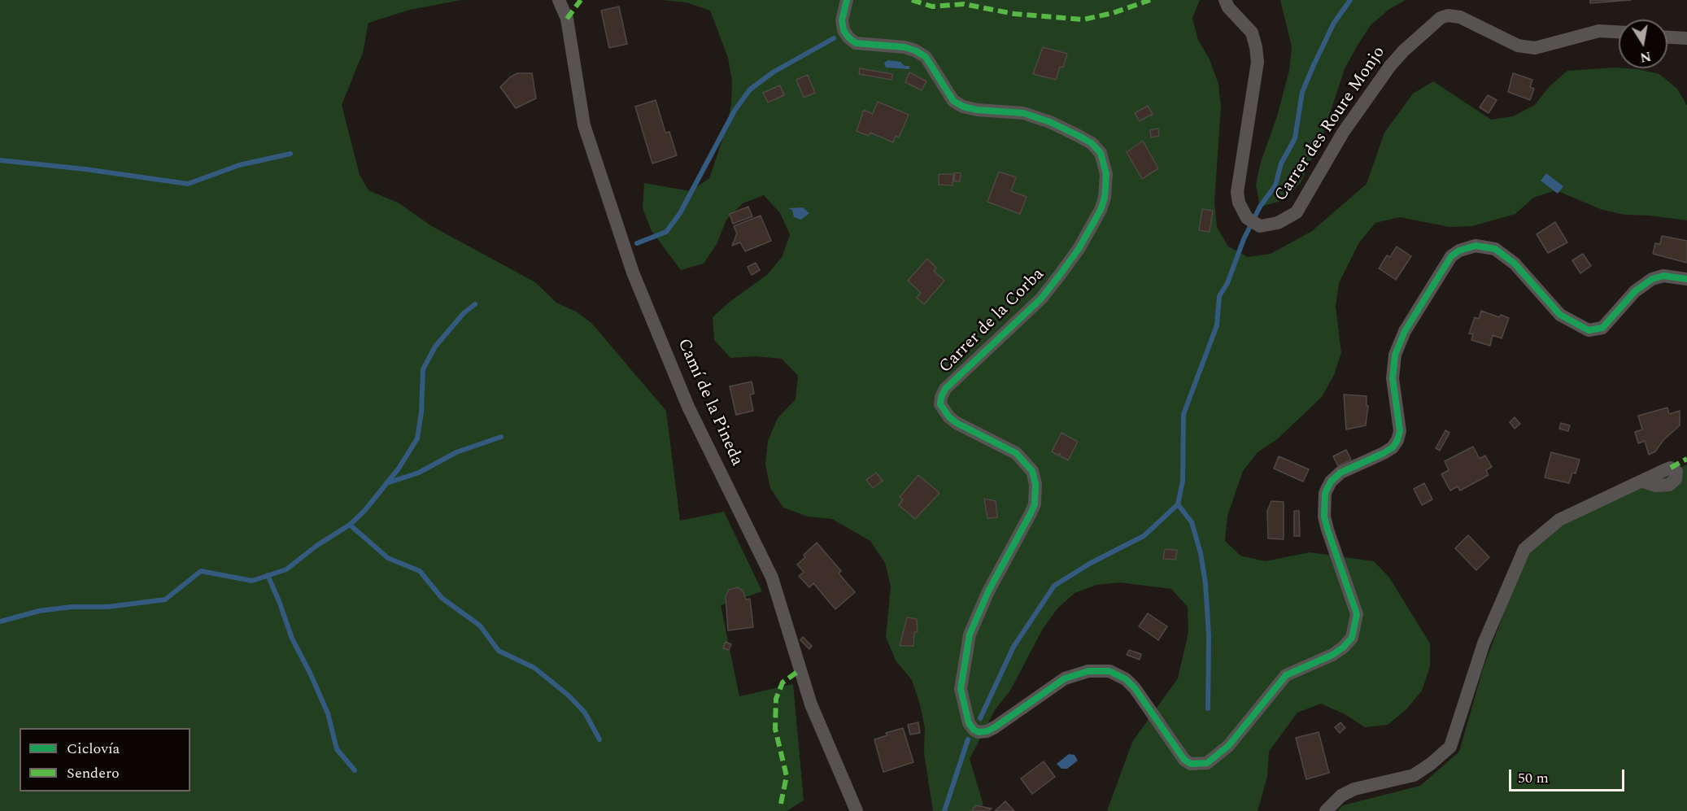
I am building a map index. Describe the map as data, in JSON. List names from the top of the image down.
{
  "streets": {
    "street": ["Carrer des Roure Monjo", "Carrer de la Corba", "Camí de la Pineda"]
  },
  "legend": ["Ciclovía", "Sendero"],
  "scale_bar": "50 m",
  "north": "bottom"
}
